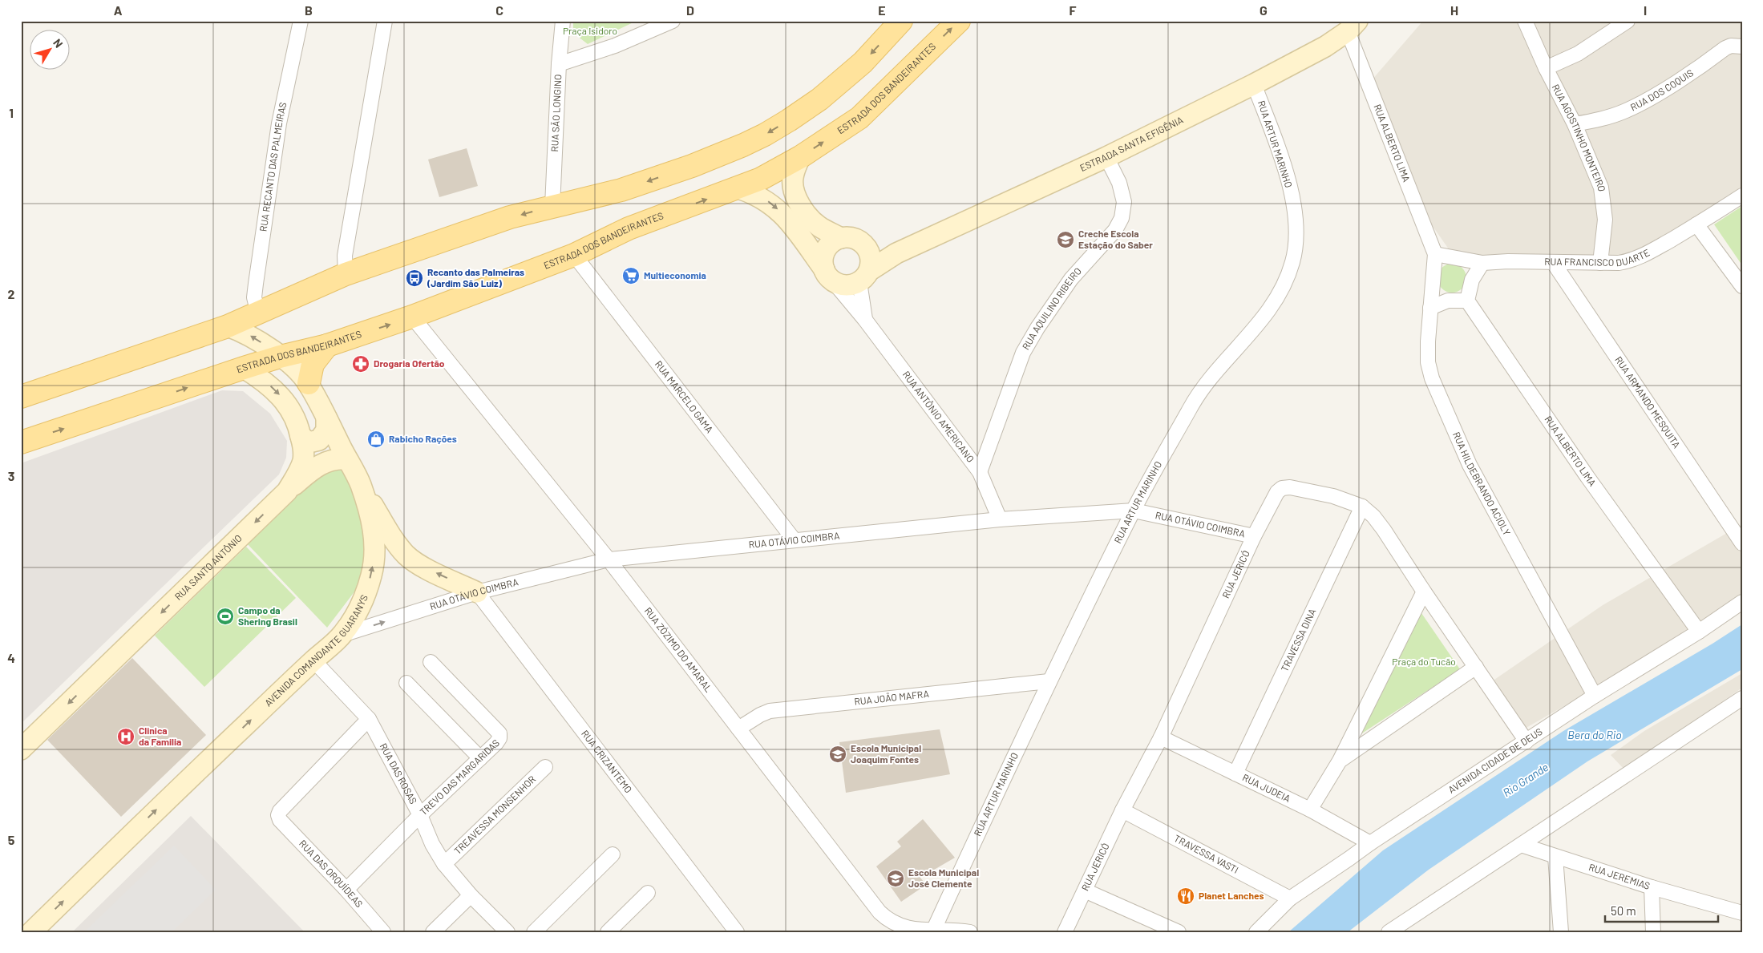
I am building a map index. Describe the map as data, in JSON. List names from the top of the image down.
{
  "streets": {
    "main road": ["ESTRADA DOS BANDEIRANTES"],
    "street": [
      "RUA DOS COQUIS",
      "RUA SÃO LONGINO",
      "RUA AGOSTINHO MONTEIRO",
      "RUA ALBERTO LIMA",
      "ESTRADA SANTA EFIGÊNIA",
      "RUA ARTUR MARINHO",
      "RUA RECANTO DAS PALMEIRAS",
      "RUA FRANCISCO DUARTE",
      "RUA AQUILINO RIBEIRO",
      "RUA MARCELO GAMA",
      "RUA ARMANDO MESQUITA",
      "RUA ANTÔNIO AMERICANO",
      "RUA HILDEBRANDO ACIOLY",
      "RUA OTÁVIO COIMBRA",
      "RUA SANTO ANTÔNIO",
      "RUA JERICÓ",
      "TRAVESSA DINA",
      "AVENIDA COMANDANTE GUARANYS",
      "RUA ZÓZIMO DO AMARAL",
      "RUA JOÃO MAFRA",
      "AVENIDA CIDADE DE DEUS",
      "RUA CRIZANTEMO",
      "RUA DAS ROSAS",
      "TREVO DAS MARGARIDAS",
      "RUA JUDEIA",
      "TREAVESSA MONSENHOR",
      "TRAVESSA VASTI",
      "RUA DAS ORQUÍDEAS",
      "RUA JEREMIAS"
    ]
  },
  "crossings": [
    ["ESTRADA DOS BANDEIRANTES", "RUA MARCELO GAMA"],
    ["ESTRADA DOS BANDEIRANTES", "RUA ANTÔNIO AMERICANO"],
    ["ESTRADA DOS BANDEIRANTES", "RUA SANTO ANTÔNIO"],
    ["ESTRADA DOS BANDEIRANTES", "AVENIDA COMANDANTE GUARANYS"],
    ["ESTRADA DOS BANDEIRANTES", "RUA ZÓZIMO DO AMARAL"],
    ["RUA DOS COQUIS", "RUA AGOSTINHO MONTEIRO"],
    ["RUA AGOSTINHO MONTEIRO", "RUA FRANCISCO DUARTE"],
    ["RUA ALBERTO LIMA", "ESTRADA SANTA EFIGÊNIA"],
    ["RUA ALBERTO LIMA", "RUA FRANCISCO DUARTE"],
    ["RUA ALBERTO LIMA", "RUA HILDEBRANDO ACIOLY"],
    ["RUA ALBERTO LIMA", "AVENIDA CIDADE DE DEUS"],
    ["ESTRADA SANTA EFIGÊNIA", "RUA ARTUR MARINHO"],
    ["ESTRADA SANTA EFIGÊNIA", "RUA AQUILINO RIBEIRO"],
    ["ESTRADA SANTA EFIGÊNIA", "RUA ANTÔNIO AMERICANO"],
    ["RUA ARTUR MARINHO", "RUA OTÁVIO COIMBRA"],
    ["RUA ARTUR MARINHO", "RUA ZÓZIMO DO AMARAL"],
    ["RUA ARTUR MARINHO", "RUA JOÃO MAFRA"],
    ["RUA FRANCISCO DUARTE", "RUA ARMANDO MESQUITA"],
    ["RUA FRANCISCO DUARTE", "RUA HILDEBRANDO ACIOLY"],
    ["RUA AQUILINO RIBEIRO", "RUA ANTÔNIO AMERICANO"],
    ["RUA MARCELO GAMA", "RUA OTÁVIO COIMBRA"],
    ["RUA ANTÔNIO AMERICANO", "RUA OTÁVIO COIMBRA"],
    ["RUA HILDEBRANDO ACIOLY", "AVENIDA CIDADE DE DEUS"],
    ["RUA OTÁVIO COIMBRA", "RUA JERICÓ"],
    ["RUA OTÁVIO COIMBRA", "AVENIDA COMANDANTE GUARANYS"],
    ["RUA OTÁVIO COIMBRA", "RUA ZÓZIMO DO AMARAL"],
    ["RUA OTÁVIO COIMBRA", "RUA CRIZANTEMO"],
    ["RUA JERICÓ", "TRAVESSA DINA"],
    ["RUA JERICÓ", "AVENIDA CIDADE DE DEUS"],
    ["RUA JERICÓ", "RUA JUDEIA"],
    ["RUA JERICÓ", "TRAVESSA VASTI"],
    ["TRAVESSA DINA", "RUA JUDEIA"],
    ["AVENIDA COMANDANTE GUARANYS", "RUA DAS ROSAS"],
    ["RUA ZÓZIMO DO AMARAL", "RUA JOÃO MAFRA"],
    ["AVENIDA CIDADE DE DEUS", "RUA JUDEIA"],
    ["AVENIDA CIDADE DE DEUS", "TRAVESSA VASTI"],
    ["RUA DAS ROSAS", "TREVO DAS MARGARIDAS"],
    ["RUA DAS ROSAS", "TREAVESSA MONSENHOR"],
    ["RUA DAS ROSAS", "RUA DAS ORQUÍDEAS"],
    ["TREVO DAS MARGARIDAS", "RUA DAS ORQUÍDEAS"]
  ],
  "one_way": ["RUA SANTO ANTÔNIO", "AVENIDA COMANDANTE GUARANYS"],
  "water": ["Bera do Rio", "Rio Grande"],
  "parks": ["Praça Isidoro", "Praça do Tucão"],
  "places": {
    "school or university": ["Creche Escola Estação do Saber", "Escola Municipal Joaquim Fontes", "Escola Municipal José Clemente"],
    "supermarket": ["Multieconomia"],
    "bus stop": ["Recanto das Palmeiras (Jardim São Luiz)"],
    "pharmacy": ["Drogaria Ofertão"],
    "shop": ["Rabicho Rações"],
    "sports": ["Campo da Shering Brasil"],
    "hospital": ["Clinica da Familia"],
    "restaurant": ["Planet Lanches"]
  },
  "scale_bar": "50 m",
  "north": "top right",
  "grid": {
    "columns": [
      "A",
      "B",
      "C",
      "D",
      "E",
      "F",
      "G",
      "H",
      "I"
    ],
    "rows": [
      "1",
      "2",
      "3",
      "4",
      "5"
    ]
  }
}
